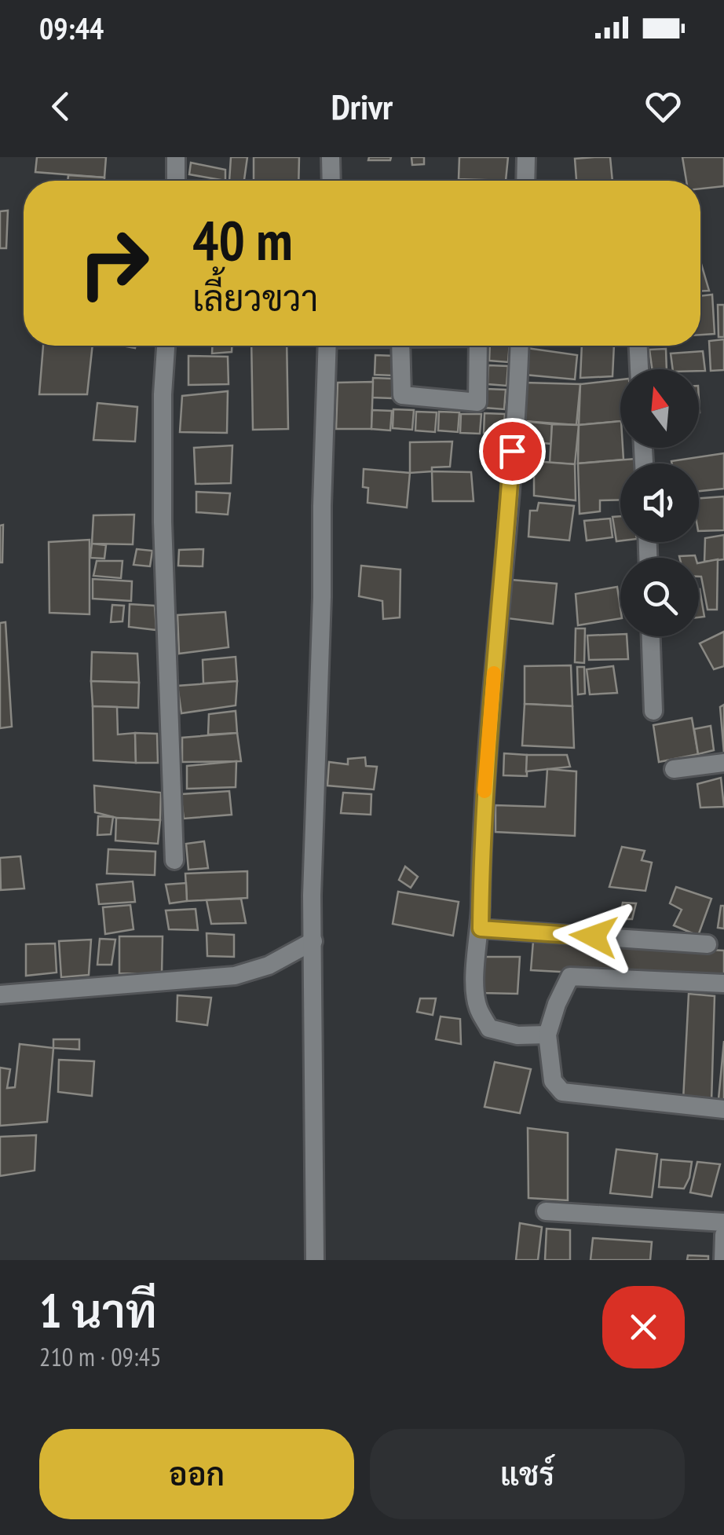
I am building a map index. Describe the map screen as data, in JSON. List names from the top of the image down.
{
  "north": "top",
  "page": {
    "status": "09:44",
    "header": "Drivr",
    "turn": ["40 m", "เลี้ยวขวา"],
    "heading": ["1 นาที", "210 m · 09:45"],
    "buttons": ["ออก", "แชร์"]
  }
}
